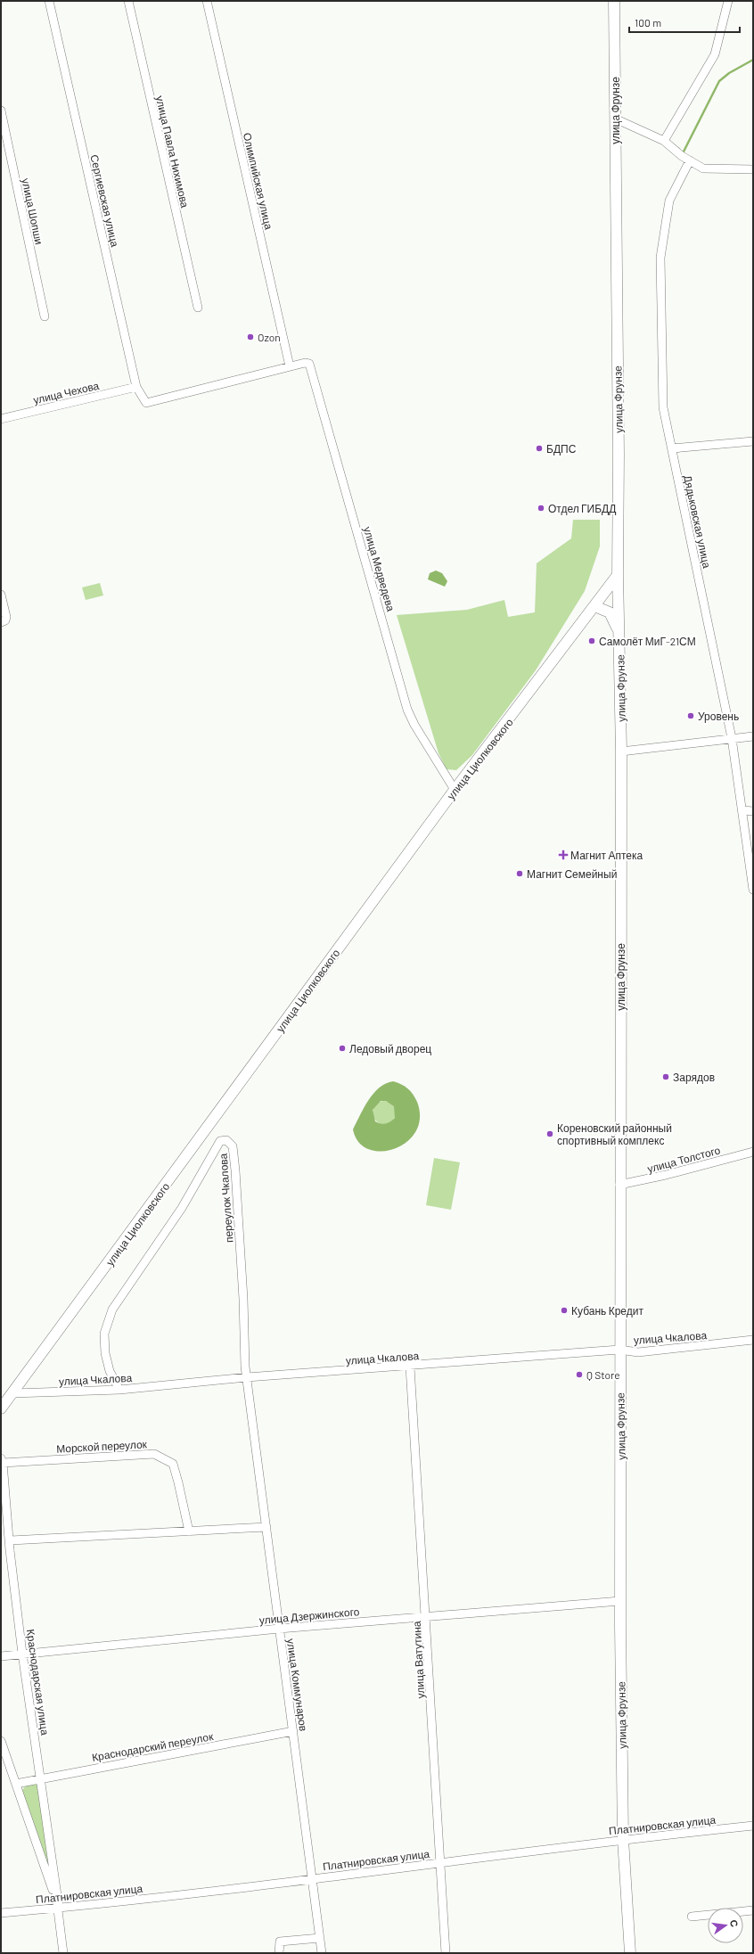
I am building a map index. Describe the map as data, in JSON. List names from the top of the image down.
{
  "streets": {
    "main road": ["улица Фрунзе", "улица Циолковского"],
    "street": [
      "улица Павла Нихимова",
      "Олимпийская улица",
      "Сергиевская улица",
      "улица Шопши",
      "улица Чехова",
      "Дядьковская улица",
      "улица Медведева",
      "улица Толстого",
      "переулок Чкалова",
      "улица Чкалова",
      "Морской переулок",
      "улица Дзержинского",
      "улица Ватутина",
      "Краснодарская улица",
      "улица Коммунаров",
      "Краснодарский переулок",
      "Платнировская улица"
    ]
  },
  "crossings": [
    ["улица Фрунзе", "улица Циолковского"],
    ["улица Фрунзе", "улица Толстого"],
    ["улица Фрунзе", "улица Чкалова"],
    ["улица Фрунзе", "улица Дзержинского"],
    ["улица Фрунзе", "Платнировская улица"],
    ["Олимпийская улица", "Сергиевская улица"],
    ["Олимпийская улица", "улица Медведева"],
    ["Сергиевская улица", "улица Чехова"],
    ["Сергиевская улица", "улица Медведева"],
    ["улица Медведева", "улица Циолковского"],
    ["улица Циолковского", "улица Чкалова"],
    ["переулок Чкалова", "улица Чкалова"],
    ["переулок Чкалова", "улица Коммунаров"],
    ["улица Чкалова", "улица Ватутина"],
    ["улица Чкалова", "улица Коммунаров"],
    ["Морской переулок", "Краснодарская улица"],
    ["улица Дзержинского", "улица Ватутина"],
    ["улица Дзержинского", "Краснодарская улица"],
    ["улица Дзержинского", "улица Коммунаров"],
    ["улица Ватутина", "Платнировская улица"],
    ["Краснодарская улица", "Краснодарский переулок"],
    ["Краснодарская улица", "Платнировская улица"],
    ["улица Коммунаров", "Краснодарский переулок"],
    ["улица Коммунаров", "Платнировская улица"]
  ],
  "places": {
    "other": [
      "Ozon",
      "БДПС",
      "Отдел ГИБДД",
      "Самолёт МиГ-21СМ",
      "Уровень",
      "Магнит Семейный",
      "Ледовый дворец",
      "Зарядов",
      "Кореновский районный спортивный комплекс",
      "Кубань Кредит",
      "Q Store"
    ],
    "health": ["Магнит Аптека"]
  },
  "scale_bar": "100 m",
  "north": "right"
}
